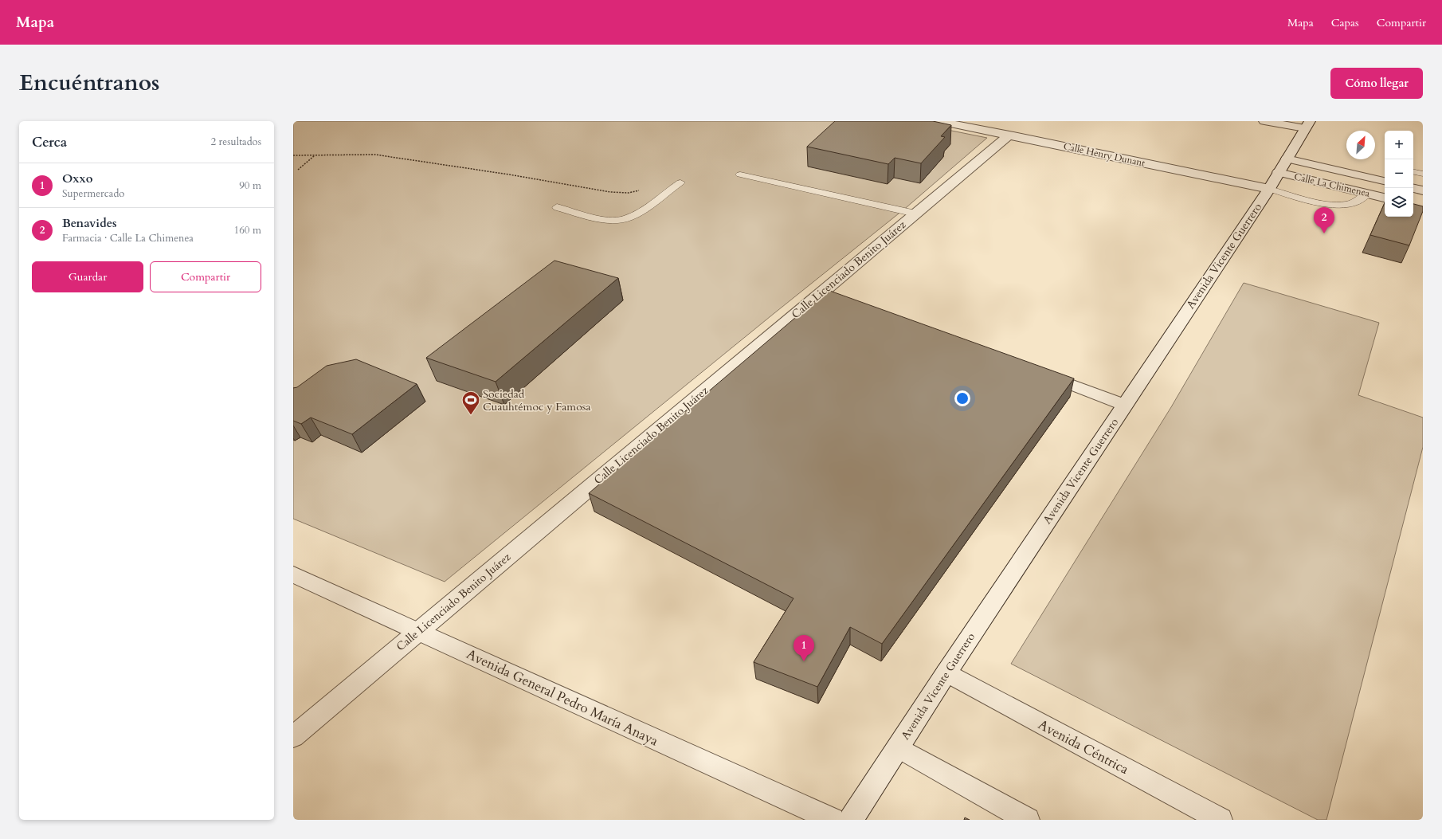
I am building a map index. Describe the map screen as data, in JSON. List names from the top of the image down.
{
  "streets": {
    "street": [
      "Calle Henry Dunant",
      "Calle La Chimenea",
      "Avenida Vicente Guerrero",
      "Calle Licenciado Benito Juárez",
      "Avenida General Pedro María Anaya",
      "Avenida Céntrica"
    ]
  },
  "crossings": [
    ["Calle Henry Dunant", "Avenida Vicente Guerrero"],
    ["Calle Henry Dunant", "Calle Licenciado Benito Juárez"],
    ["Calle La Chimenea", "Avenida Vicente Guerrero"],
    ["Avenida Vicente Guerrero", "Avenida Céntrica"],
    ["Calle Licenciado Benito Juárez", "Avenida General Pedro María Anaya"]
  ],
  "places": {
    "sports": ["Sociedad Cuauhtémoc y Famosa"]
  },
  "north": "top right",
  "page": {
    "header": "Mapa",
    "nav": ["Mapa", "Capas", "Compartir"],
    "title": "Encuéntranos",
    "buttons": [
      "Cómo llegar",
      ["Guardar", "Compartir"]
    ],
    "heading": ["Cerca", "2 resultados"],
    "map_buttons": ["+", "−"],
    "list": [
      {
        "mark": "1",
        "name": "Oxxo",
        "note": "Supermercado",
        "value": "90 m"
      },
      {
        "mark": "2",
        "name": "Benavides",
        "note": "Farmacia · Calle La Chimenea",
        "value": "160 m"
      }
    ],
    "pins": ["2", "1"]
  }
}
